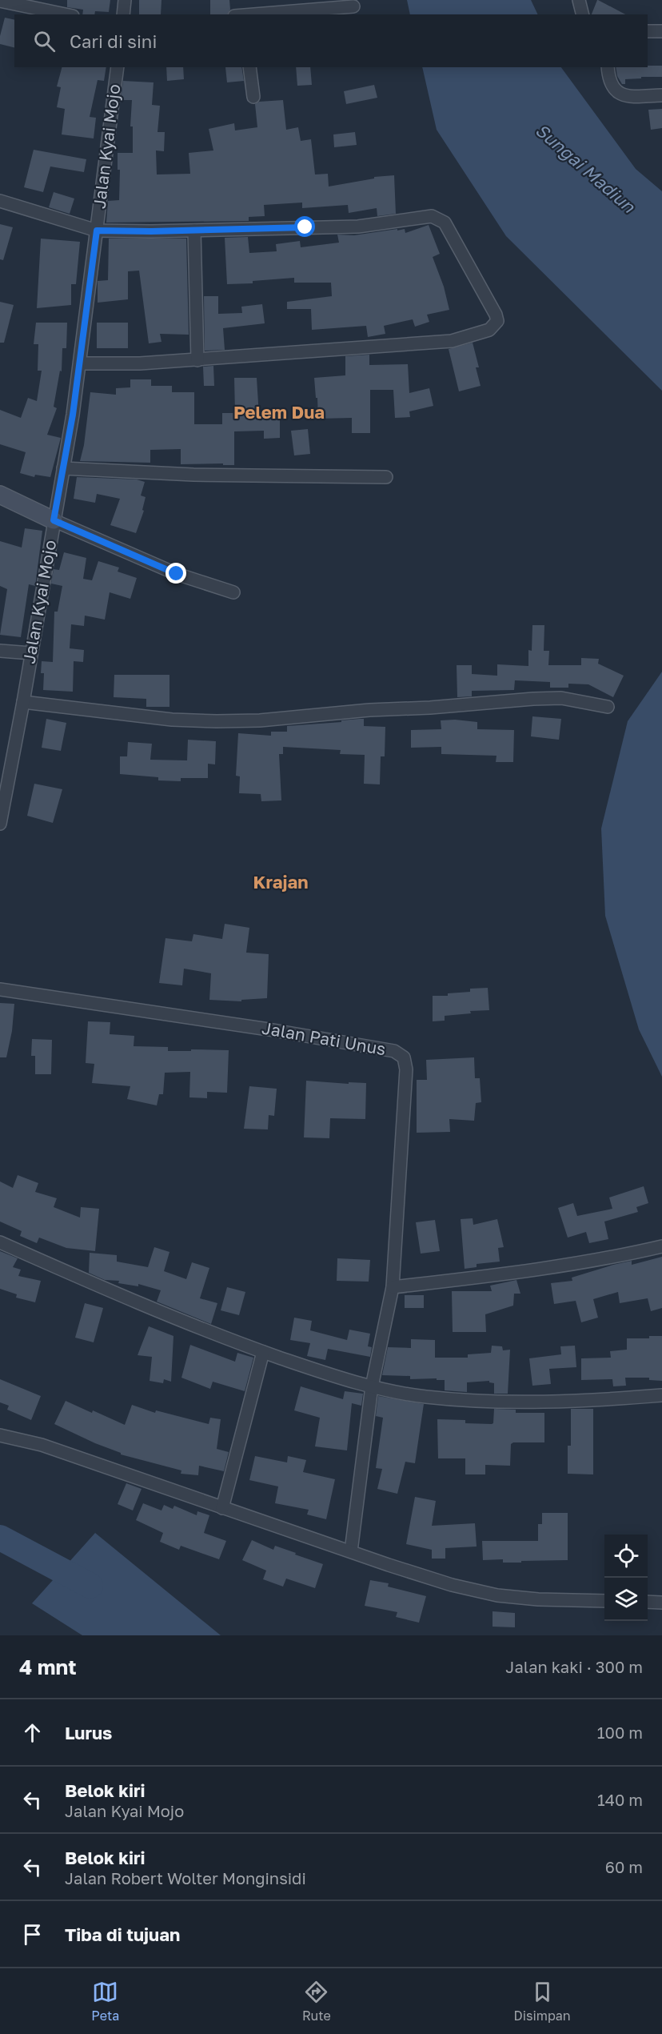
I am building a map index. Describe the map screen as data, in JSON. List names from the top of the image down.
{
  "streets": {
    "street": ["Jalan Kyai Mojo", "Jalan Pati Unus"]
  },
  "districts": ["Pelem Dua", "Krajan"],
  "water": ["Sungai Madiun"],
  "page": {
    "search": "Cari di sini",
    "heading": ["4 mnt", "Jalan kaki · 300 m"],
    "list": [
      ["Lurus", "100 m"],
      ["Belok kiri", "Jalan Kyai Mojo", "140 m"],
      ["Belok kiri", "Jalan Robert Wolter Monginsidi", "60 m"],
      "Tiba di tujuan"
    ],
    "nav": ["Peta", "Rute", "Disimpan"]
  }
}
